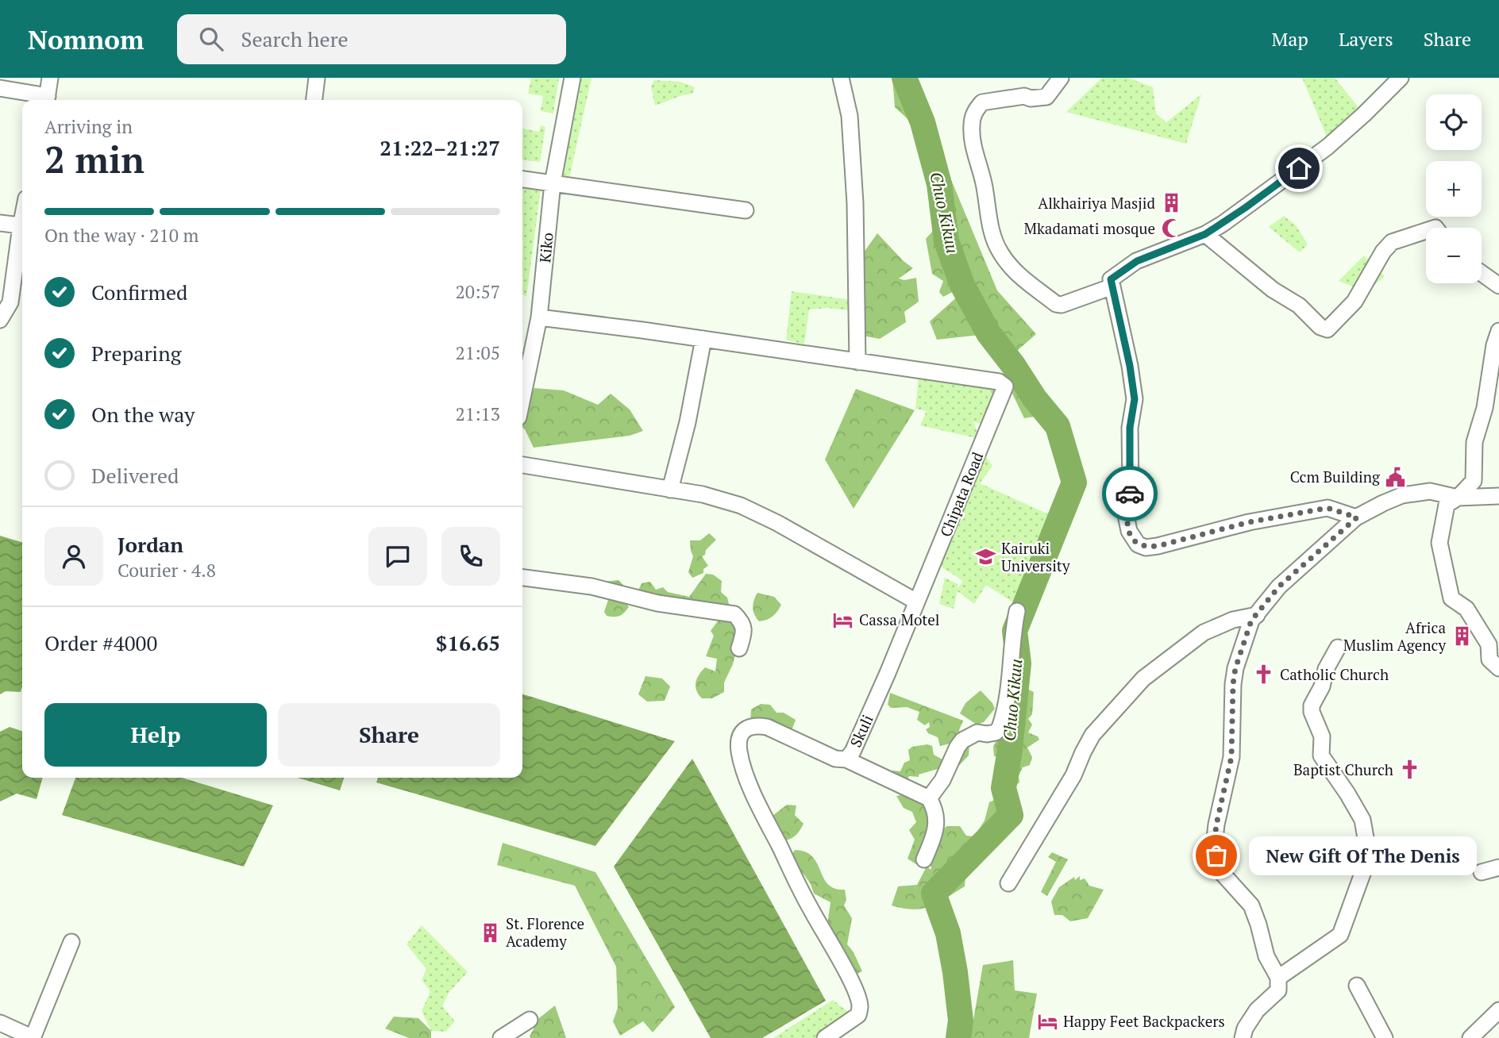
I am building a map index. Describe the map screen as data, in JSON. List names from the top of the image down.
{
  "streets": {
    "street": ["Kiko", "Chipata Road", "Skuli"]
  },
  "crossings": [
    ["Chipata Road", "Skuli"]
  ],
  "water": ["Chuo Kikuu"],
  "places": {
    "building": ["Alkhairiya Masjid", "Africa Muslim Agency", "St. Florence Academy"],
    "mosque": ["Mkadamati mosque"],
    "public building": ["Ccm Building"],
    "school or university": ["Kairuki University"],
    "hotel": ["Cassa Motel", "Happy Feet Backpackers"],
    "church": ["Catholic Church", "Baptist Church"],
    "other": ["New Gift Of The Denis"]
  },
  "page": {
    "header": "Nomnom",
    "search": "Search here",
    "nav": ["Map", "Layers", "Share"],
    "map_buttons": ["+", "−"],
    "heading": ["2 min", "Arriving in", "21:22–21:27"],
    "panel": [
      "Jordan",
      "Courier · 4.8",
      "Order #4000",
      "$16.65"
    ],
    "bar": "On the way · 210 m",
    "list": [
      ["Confirmed", "20:57"],
      ["Preparing", "21:05"],
      ["On the way", "21:13"],
      "Delivered"
    ],
    "buttons": ["Help", "Share"],
    "bubble": "New Gift Of The Denis"
  }
}
